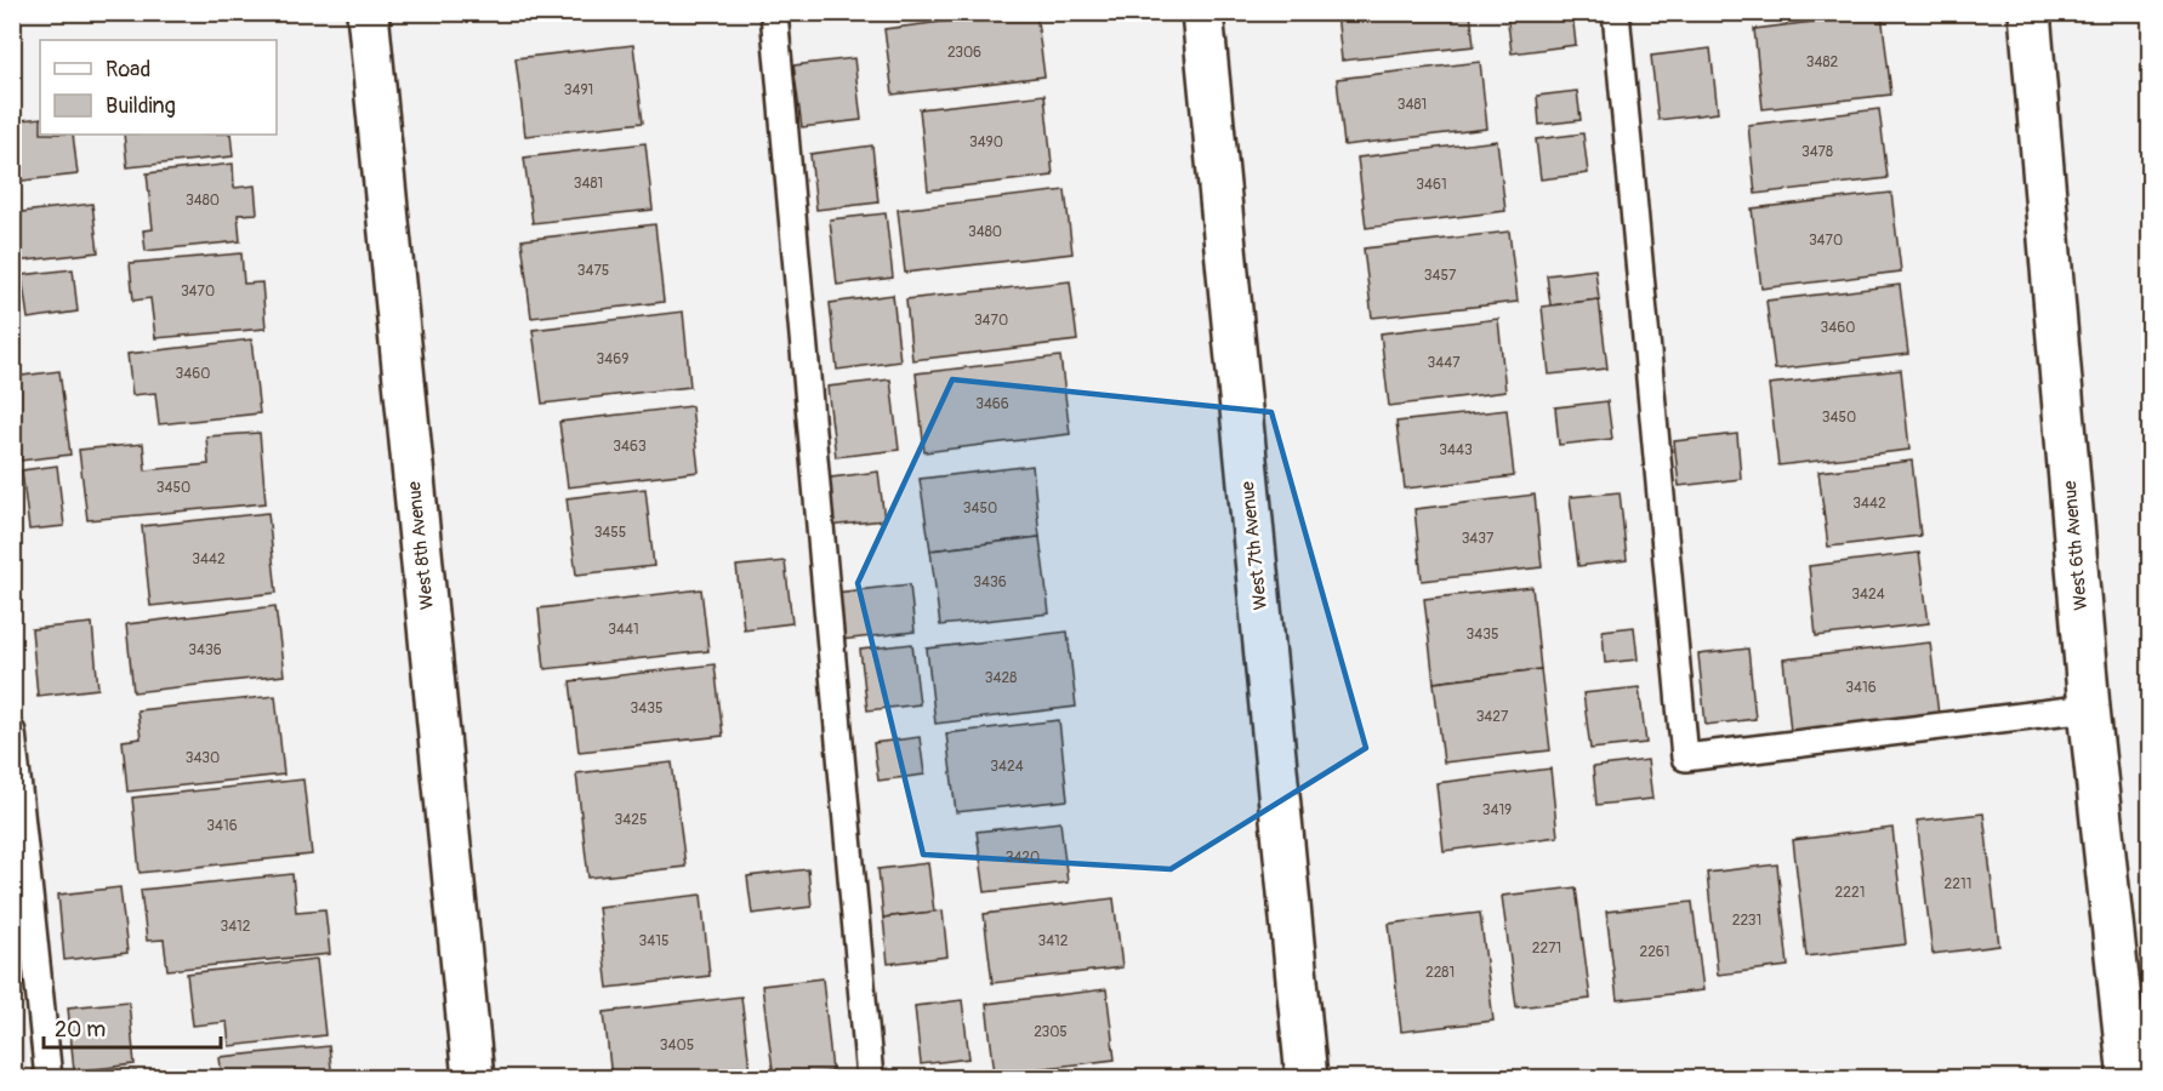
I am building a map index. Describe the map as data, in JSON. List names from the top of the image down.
{
  "streets": {
    "street": ["West 8th Avenue", "West 7th Avenue", "West 6th Avenue"]
  },
  "house_numbers": [
    "2306",
    "3482",
    "3491",
    "3481",
    "3490",
    "3478",
    "3481",
    "3461",
    "3480",
    "3480",
    "3470",
    "3475",
    "3457",
    "3470",
    "3470",
    "3460",
    "3469",
    "3447",
    "3460",
    "3466",
    "3450",
    "3463",
    "3443",
    "3450",
    "3442",
    "3450",
    "3455",
    "3437",
    "3442",
    "3436",
    "3424",
    "3441",
    "3435",
    "3436",
    "3428",
    "3416",
    "3435",
    "3427",
    "3430",
    "3424",
    "3419",
    "3425",
    "3416",
    "3420",
    "2211",
    "2221",
    "2231",
    "3412",
    "3415",
    "3412",
    "2271",
    "2261",
    "2281",
    "2305",
    "3405"
  ],
  "legend": ["Road", "Building"],
  "scale_bar": "20 m"
}
